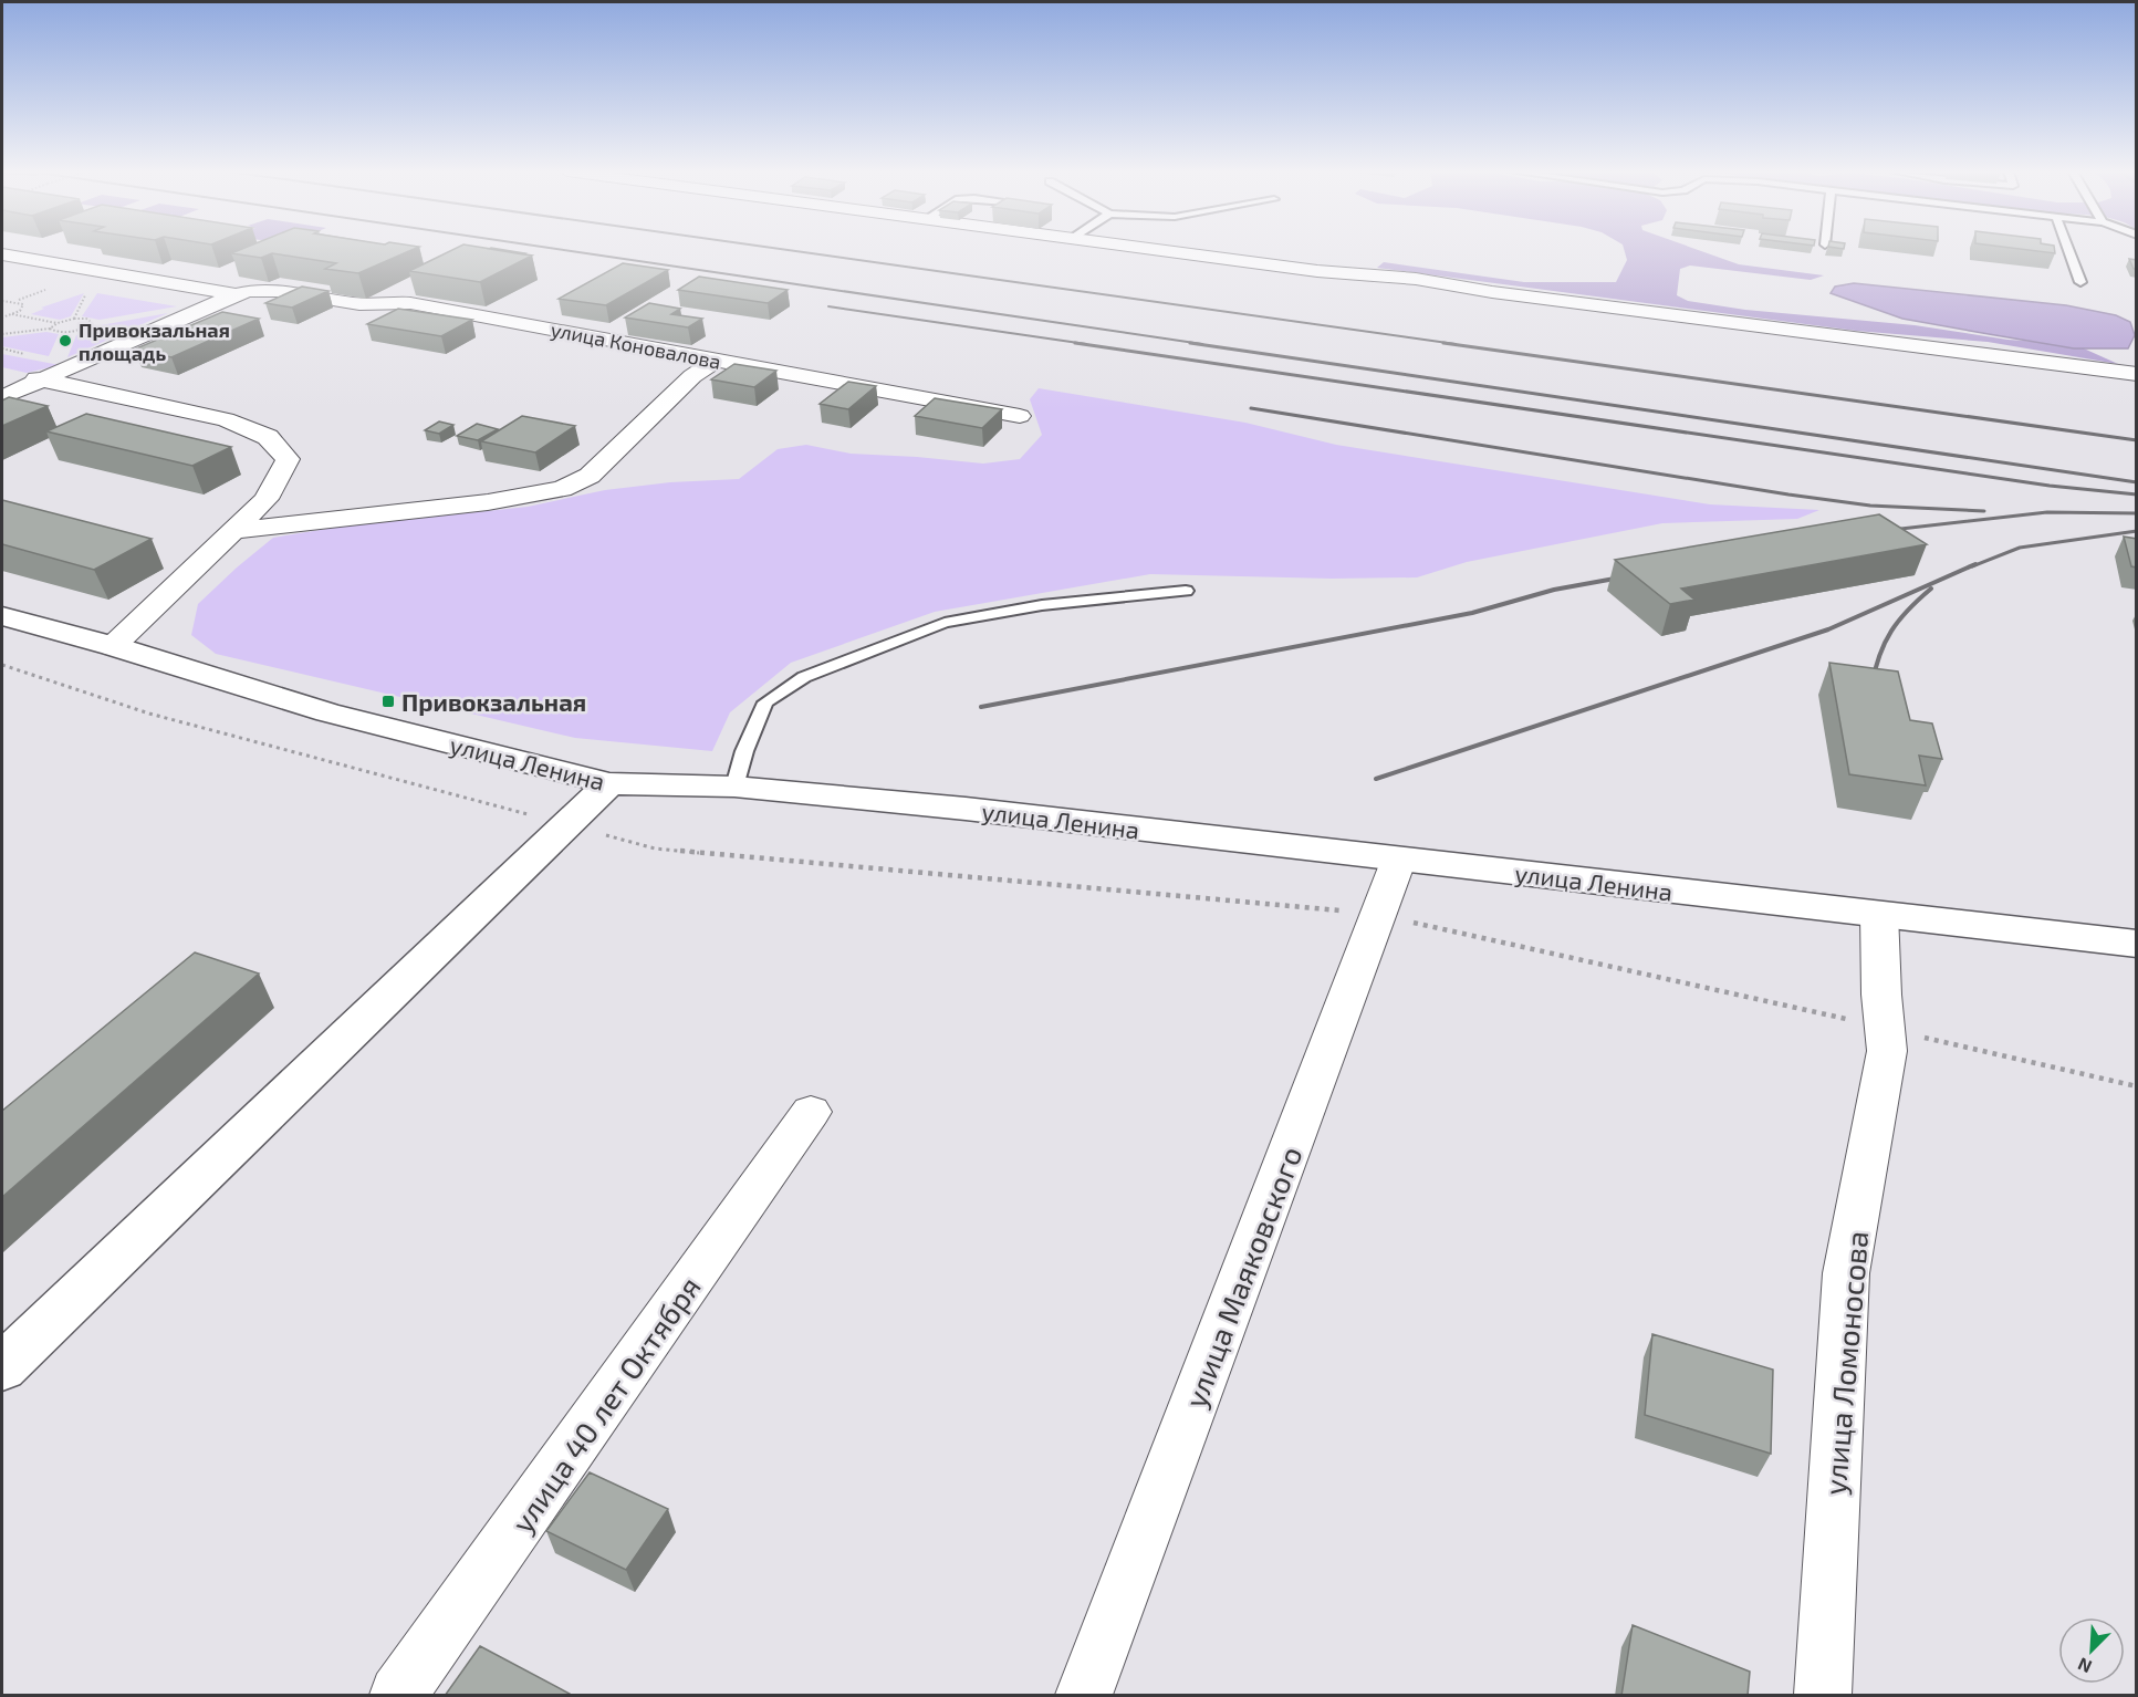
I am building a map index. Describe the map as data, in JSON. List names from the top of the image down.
{
  "streets": {
    "street": [
      "улица Коновалова",
      "улица Ленина",
      "улица Маяковского",
      "улица Ломоносова",
      "улица 40 лет Октября"
    ]
  },
  "crossings": [
    ["улица Ленина", "улица Маяковского"],
    ["улица Ленина", "улица Ломоносова"]
  ],
  "places": {
    "other": ["Привокзальная площадь"],
    "transit": ["Привокзальная"]
  },
  "north": "bottom left"
}
